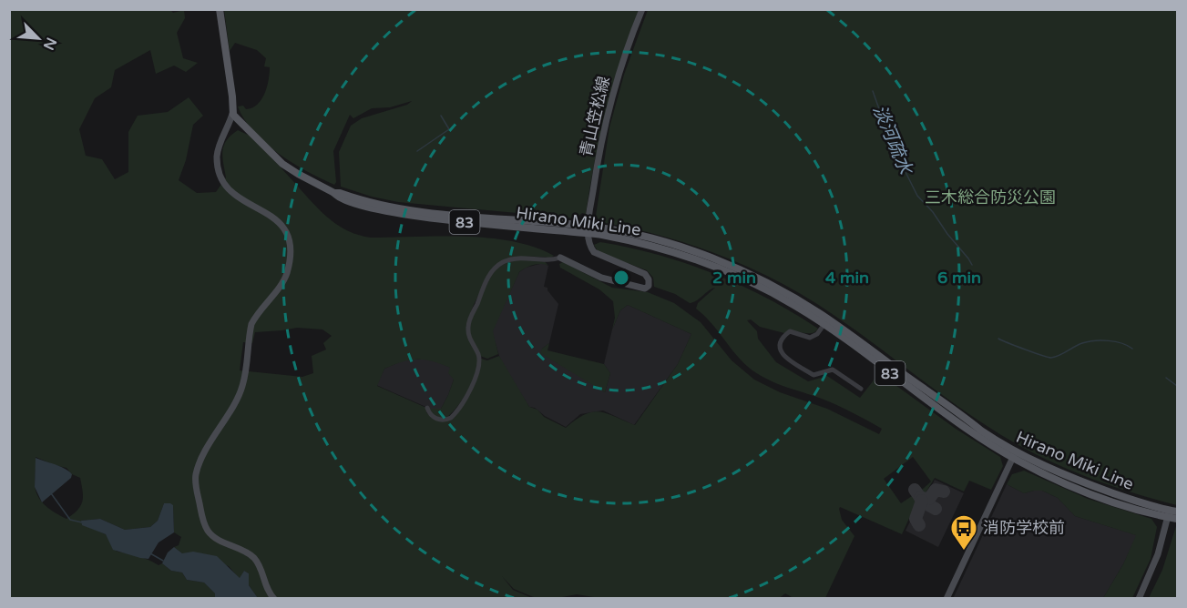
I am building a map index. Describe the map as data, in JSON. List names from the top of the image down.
{
  "streets": {
    "main road": ["Hirano Miki Line", "83"],
    "street": ["青山笠松線"]
  },
  "crossings": [
    ["青山笠松線", "Hirano Miki Line"]
  ],
  "water": ["淡河疏水"],
  "parks": ["三木総合防災公園"],
  "places": {
    "bus stop": ["消防学校前"]
  },
  "north": "bottom right",
  "rings": ["2 min", "4 min", "6 min"]
}
